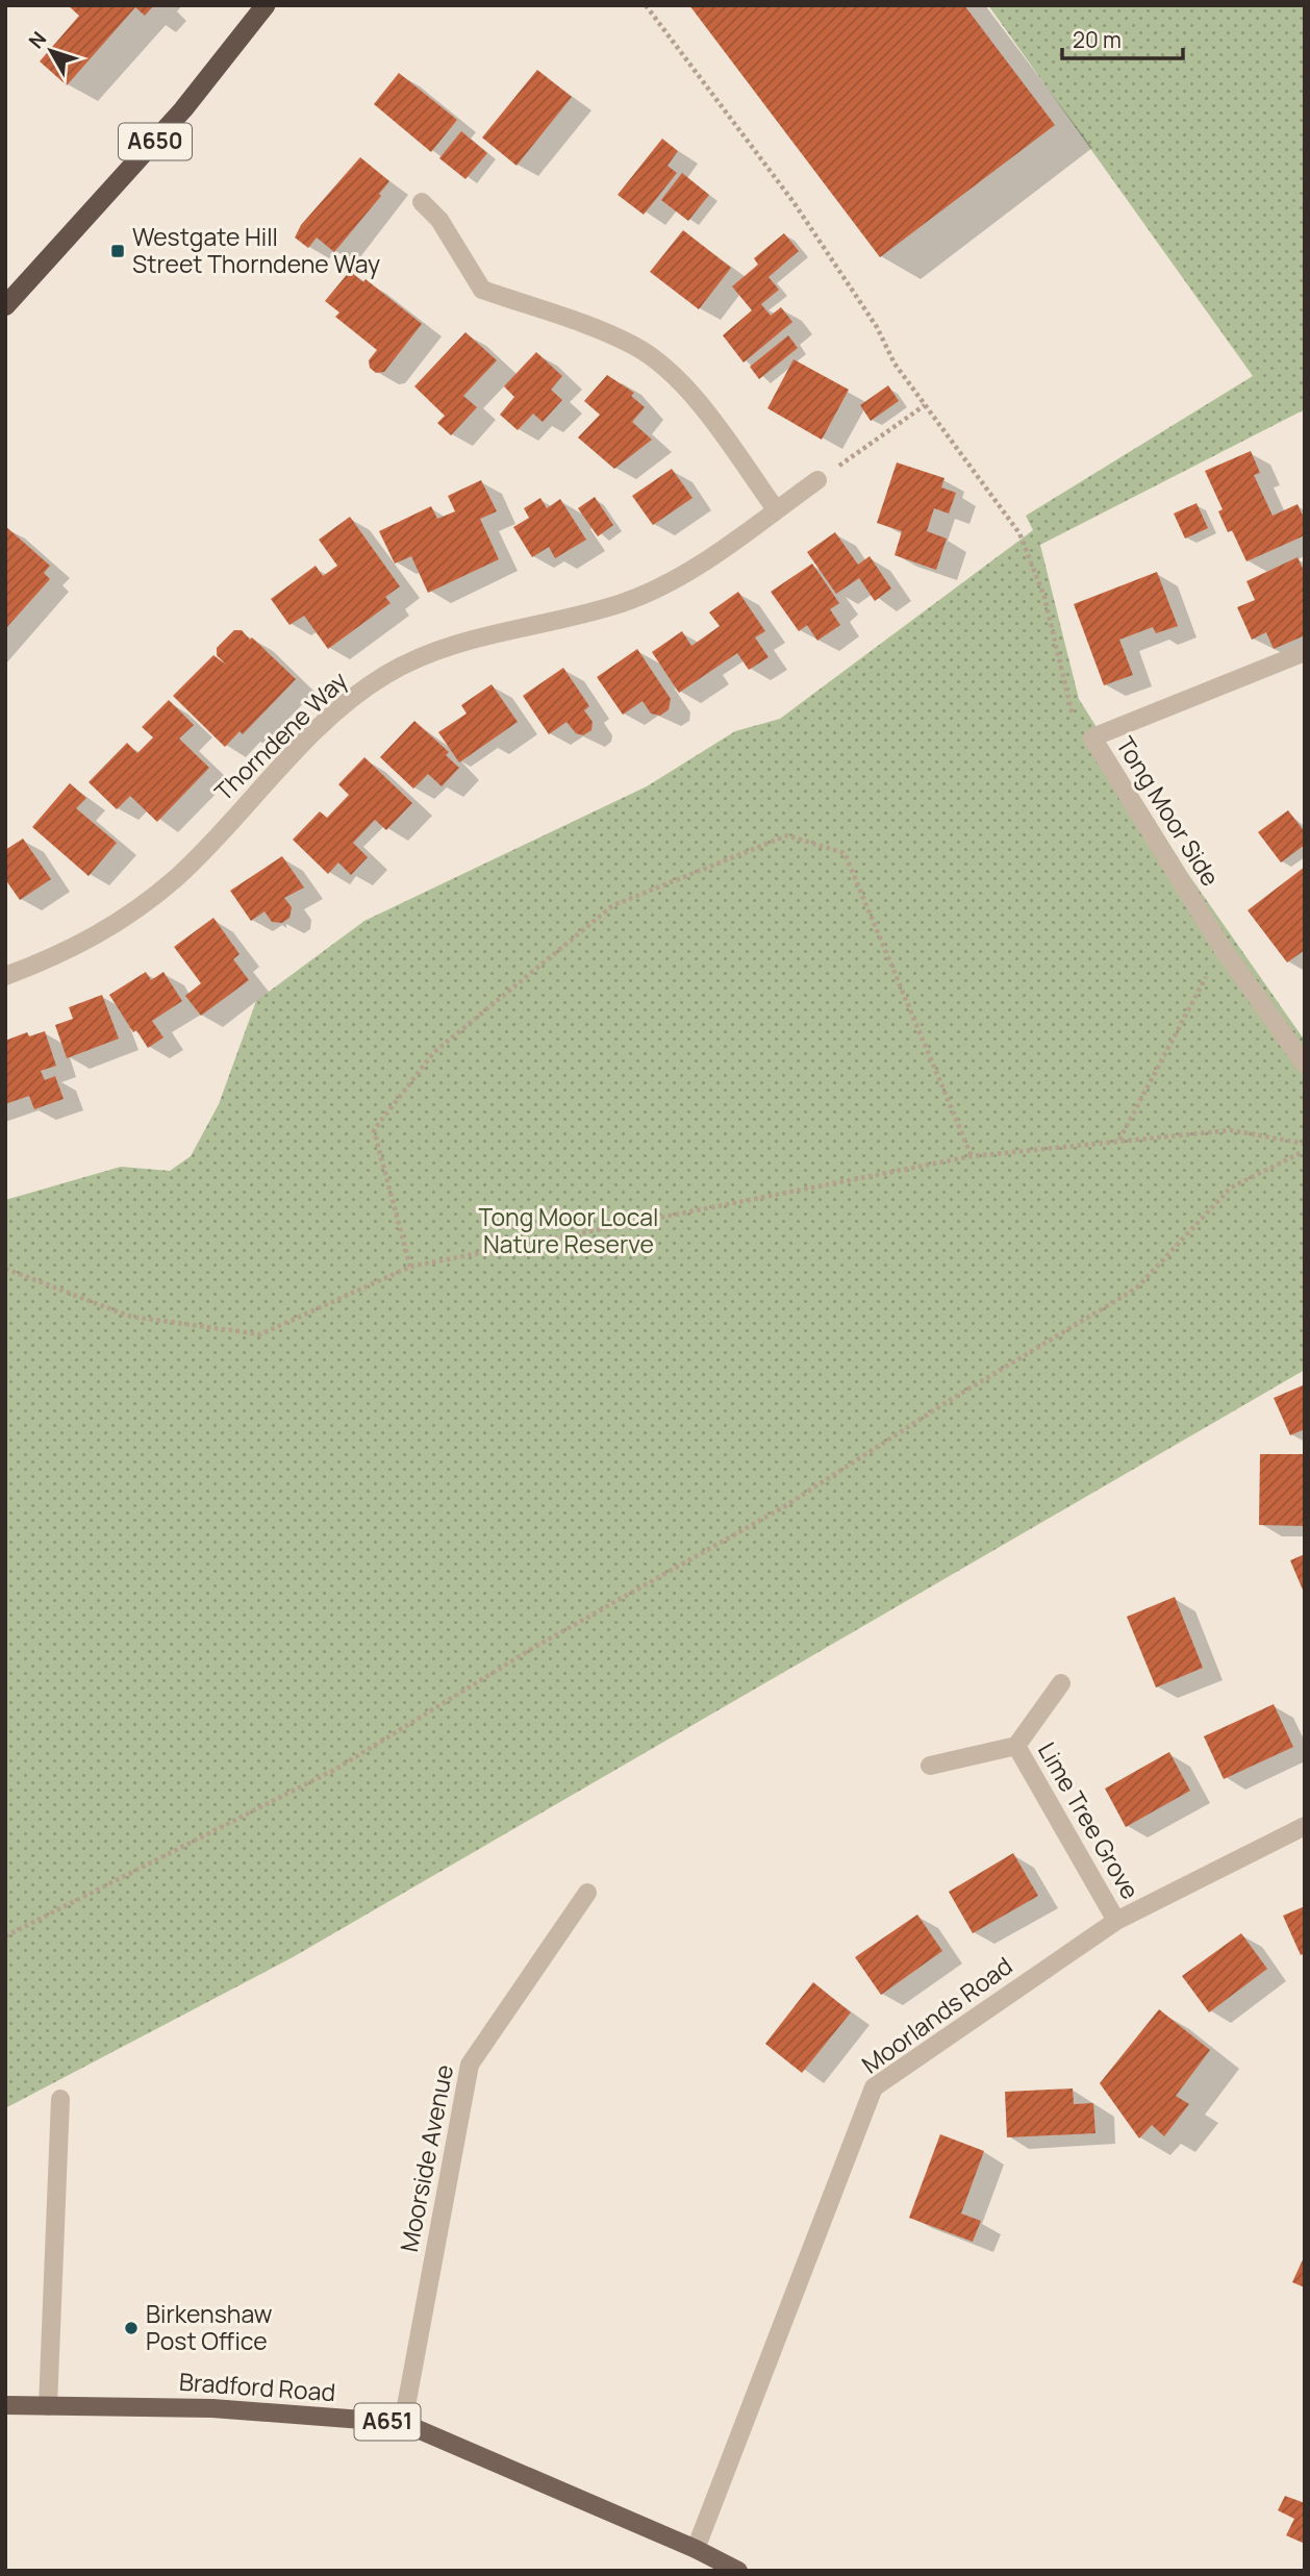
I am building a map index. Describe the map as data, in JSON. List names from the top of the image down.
{
  "streets": {
    "highway": ["A650"],
    "main road": ["Bradford Road", "A651"],
    "street": [
      "Thorndene Way",
      "Tong Moor Side",
      "Lime Tree Grove",
      "Moorlands Road",
      "Moorside Avenue"
    ]
  },
  "crossings": [
    ["Lime Tree Grove", "Moorlands Road"],
    ["Moorlands Road", "Bradford Road"],
    ["Moorside Avenue", "Bradford Road"]
  ],
  "parks": ["Tong Moor Local Nature Reserve"],
  "places": {
    "transit": ["Westgate Hill Street Thorndene Way"],
    "other": ["Birkenshaw Post Office"]
  },
  "scale_bar": "20 m",
  "north": "top left"
}
